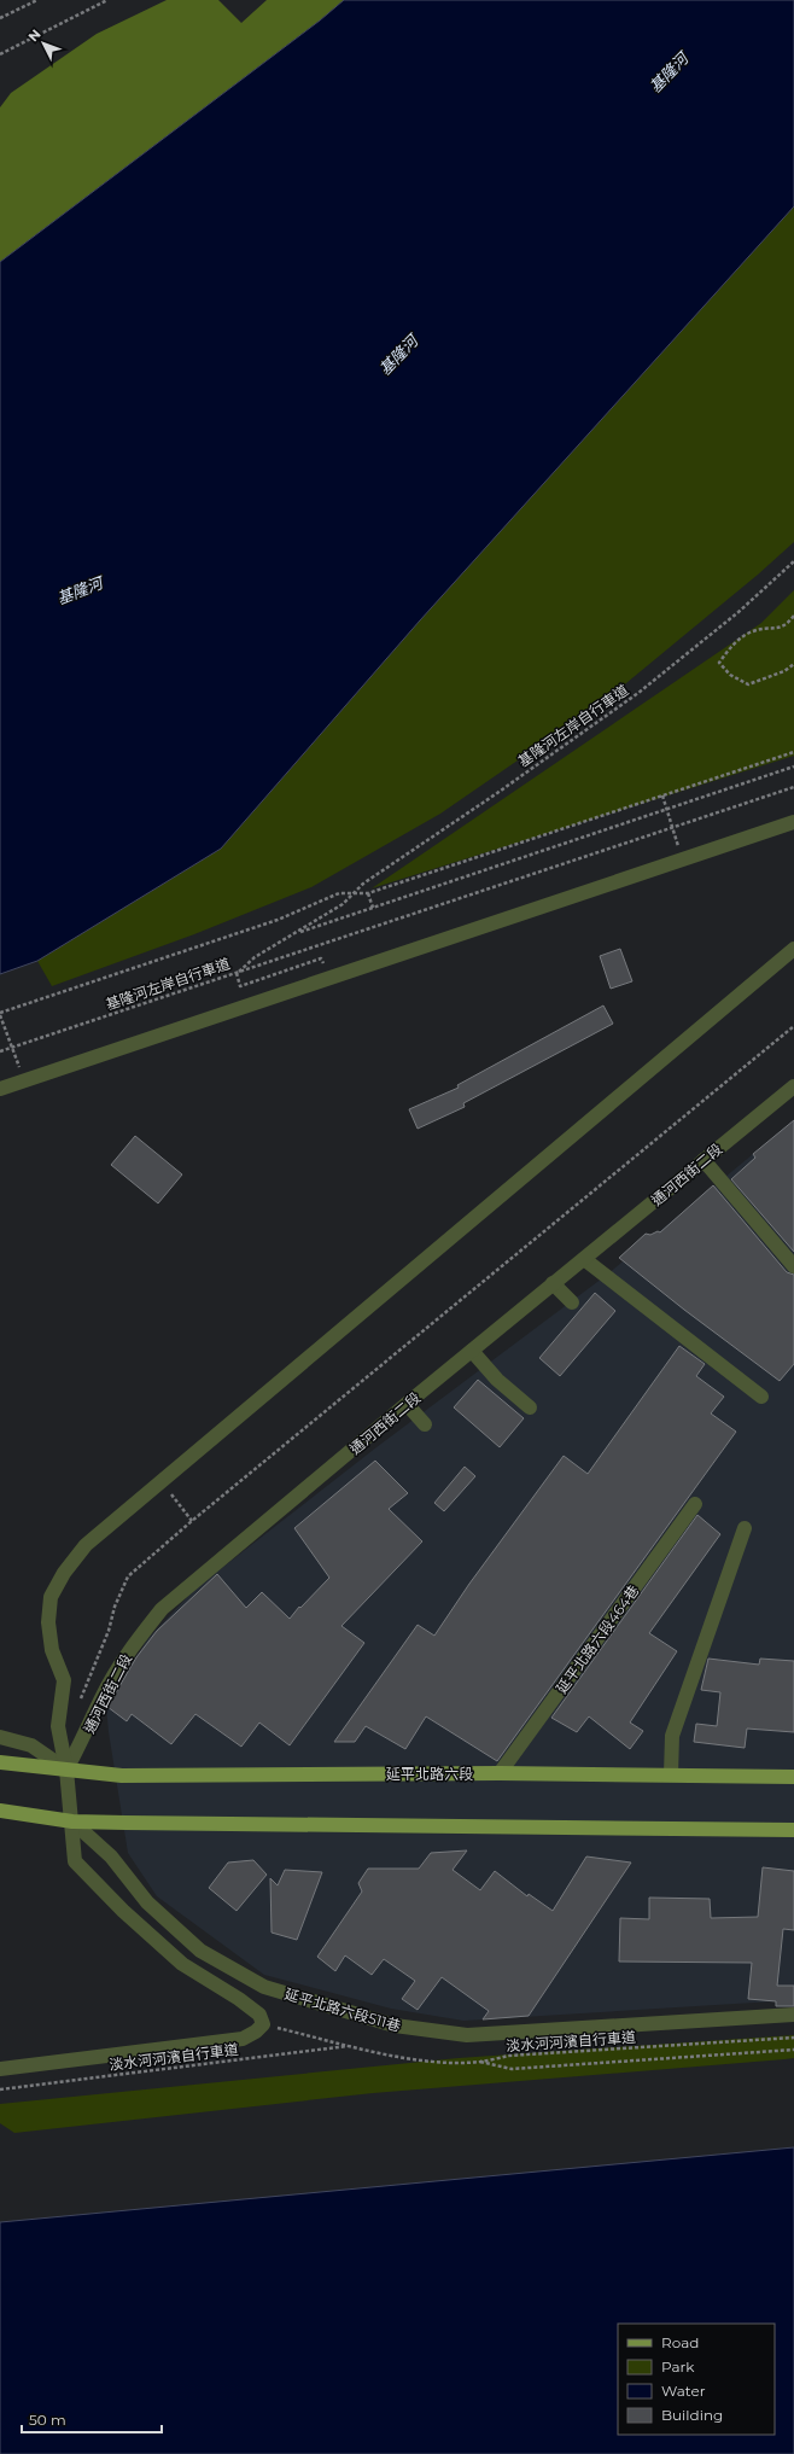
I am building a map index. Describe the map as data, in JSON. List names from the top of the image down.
{
  "streets": {
    "main road": ["延平北路六段"],
    "street": ["通河西街二段", "延平北路六段464巷", "延平北路六段511巷"],
    "path": ["基隆河左岸自行車道", "淡水河河濱自行車道"]
  },
  "crossings": [
    ["通河西街二段", "延平北路六段"],
    ["延平北路六段464巷", "延平北路六段"]
  ],
  "water": ["基隆河"],
  "legend": [
    "Road",
    "Park",
    "Water",
    "Building"
  ],
  "scale_bar": "50 m",
  "north": "top left"
}
